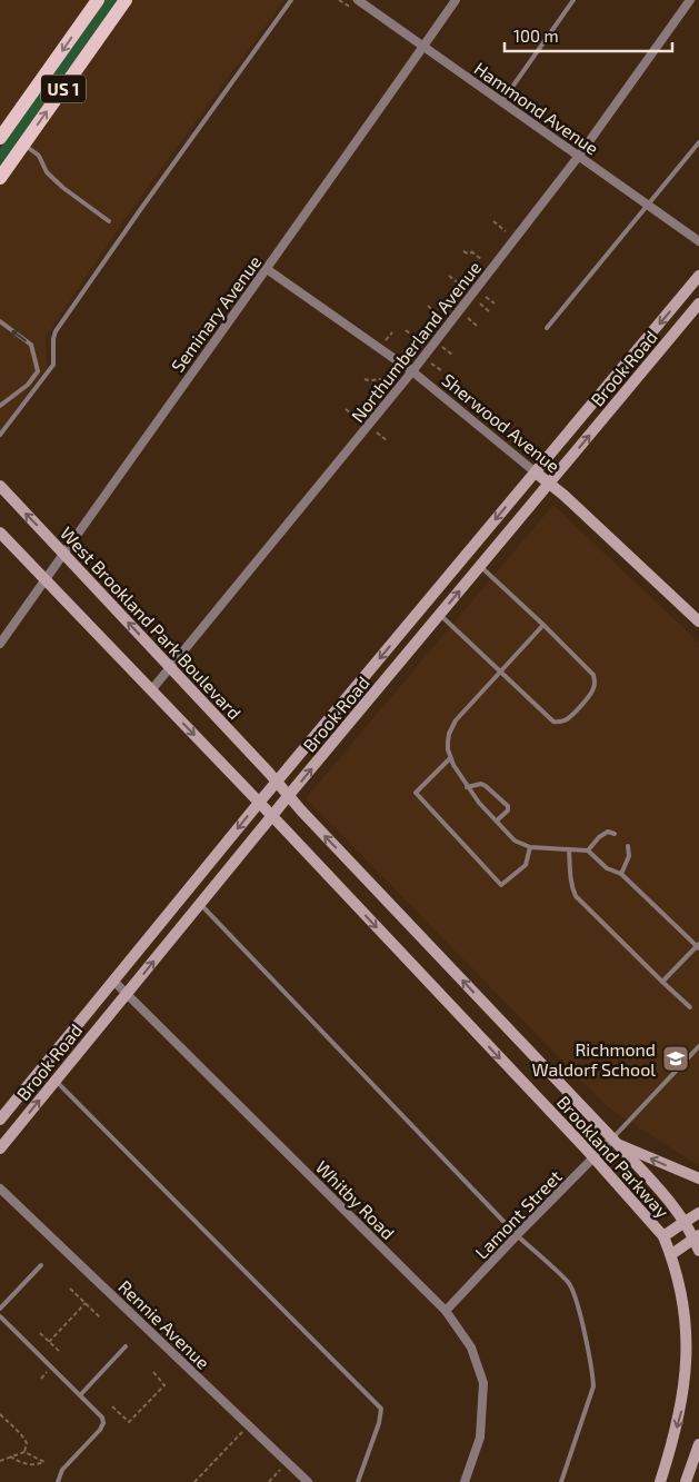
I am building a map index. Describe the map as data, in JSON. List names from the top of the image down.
{
  "streets": {
    "main road": [
      "US 1",
      "Brook Road",
      "Sherwood Avenue",
      "West Brookland Park Boulevard",
      "Brookland Parkway"
    ],
    "street": [
      "Hammond Avenue",
      "Seminary Avenue",
      "Northumberland Avenue",
      "Whitby Road",
      "Lamont Street",
      "Rennie Avenue"
    ]
  },
  "crossings": [
    ["Hammond Avenue", "Seminary Avenue"],
    ["Hammond Avenue", "Northumberland Avenue"],
    ["Seminary Avenue", "Sherwood Avenue"],
    ["Seminary Avenue", "West Brookland Park Boulevard"],
    ["Northumberland Avenue", "Sherwood Avenue"],
    ["Northumberland Avenue", "West Brookland Park Boulevard"],
    ["Brook Road", "Sherwood Avenue"],
    ["Brook Road", "West Brookland Park Boulevard"],
    ["Brook Road", "Brookland Parkway"],
    ["Brook Road", "Whitby Road"],
    ["West Brookland Park Boulevard", "Brookland Parkway"],
    ["Brookland Parkway", "Lamont Street"],
    ["Whitby Road", "Lamont Street"]
  ],
  "places": {
    "school or university": ["Richmond Waldorf School"]
  },
  "scale_bar": "100 m"
}
